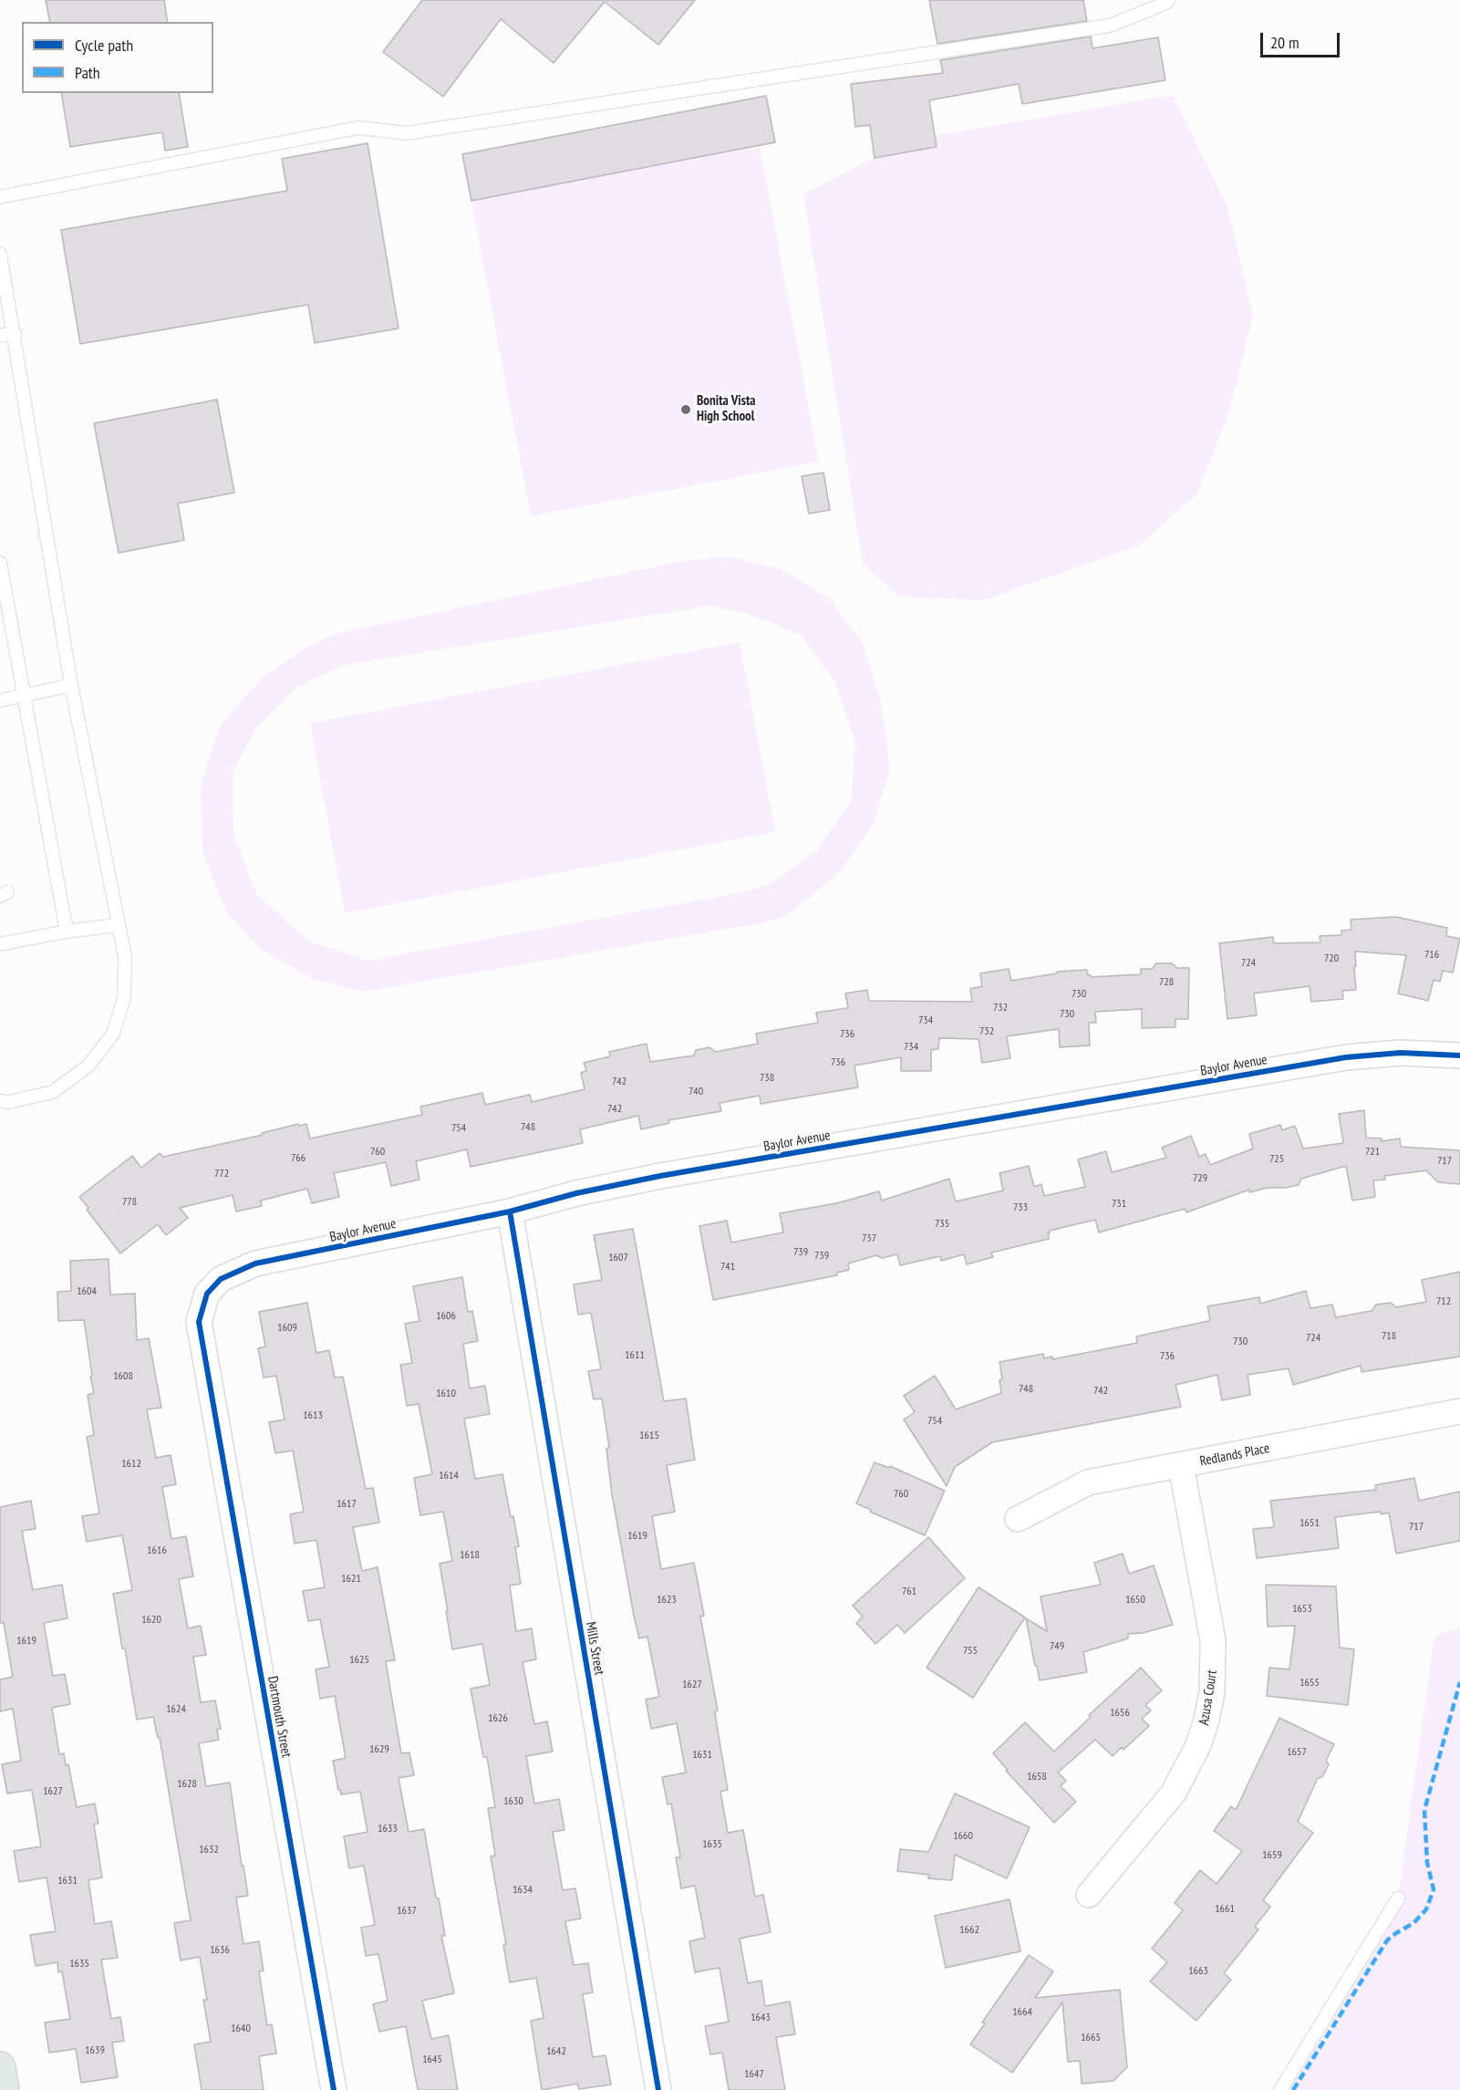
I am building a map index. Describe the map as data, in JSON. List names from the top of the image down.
{
  "streets": {
    "street": [
      "Baylor Avenue",
      "Redlands Place",
      "Mills Street",
      "Azusa Court",
      "Dartmouth Street"
    ]
  },
  "crossings": [
    ["Baylor Avenue", "Mills Street"],
    ["Baylor Avenue", "Dartmouth Street"],
    ["Redlands Place", "Azusa Court"]
  ],
  "places": ["Bonita Vista High School"],
  "house_numbers": [
    "716",
    "720",
    "724",
    "728",
    "730",
    "732",
    "730",
    "734",
    "732",
    "736",
    "734",
    "736",
    "738",
    "742",
    "740",
    "742",
    "748",
    "754",
    "760",
    "721",
    "766",
    "725",
    "717",
    "772",
    "729",
    "778",
    "731",
    "733",
    "735",
    "737",
    "739",
    "739",
    "1607",
    "741",
    "1604",
    "712",
    "1606",
    "1609",
    "718",
    "724",
    "730",
    "1611",
    "736",
    "1608",
    "748",
    "742",
    "1610",
    "1613",
    "754",
    "1615",
    "1612",
    "1614",
    "760",
    "1617",
    "1651",
    "717",
    "1619",
    "1616",
    "1618",
    "1621",
    "761",
    "1623",
    "1650",
    "1653",
    "1620",
    "1619",
    "749",
    "755",
    "1625",
    "1655",
    "1627",
    "1624",
    "1656",
    "1626",
    "1629",
    "1657",
    "1631",
    "1658",
    "1628",
    "1627",
    "1630",
    "1633",
    "1660",
    "1635",
    "1632",
    "1659",
    "1631",
    "1634",
    "1661",
    "1637",
    "1662",
    "1636",
    "1635",
    "1663",
    "1664",
    "1643",
    "1640",
    "1665",
    "1639",
    "1642",
    "1645",
    "1647"
  ],
  "legend": ["Cycle path", "Path"],
  "scale_bar": "20 m"
}
